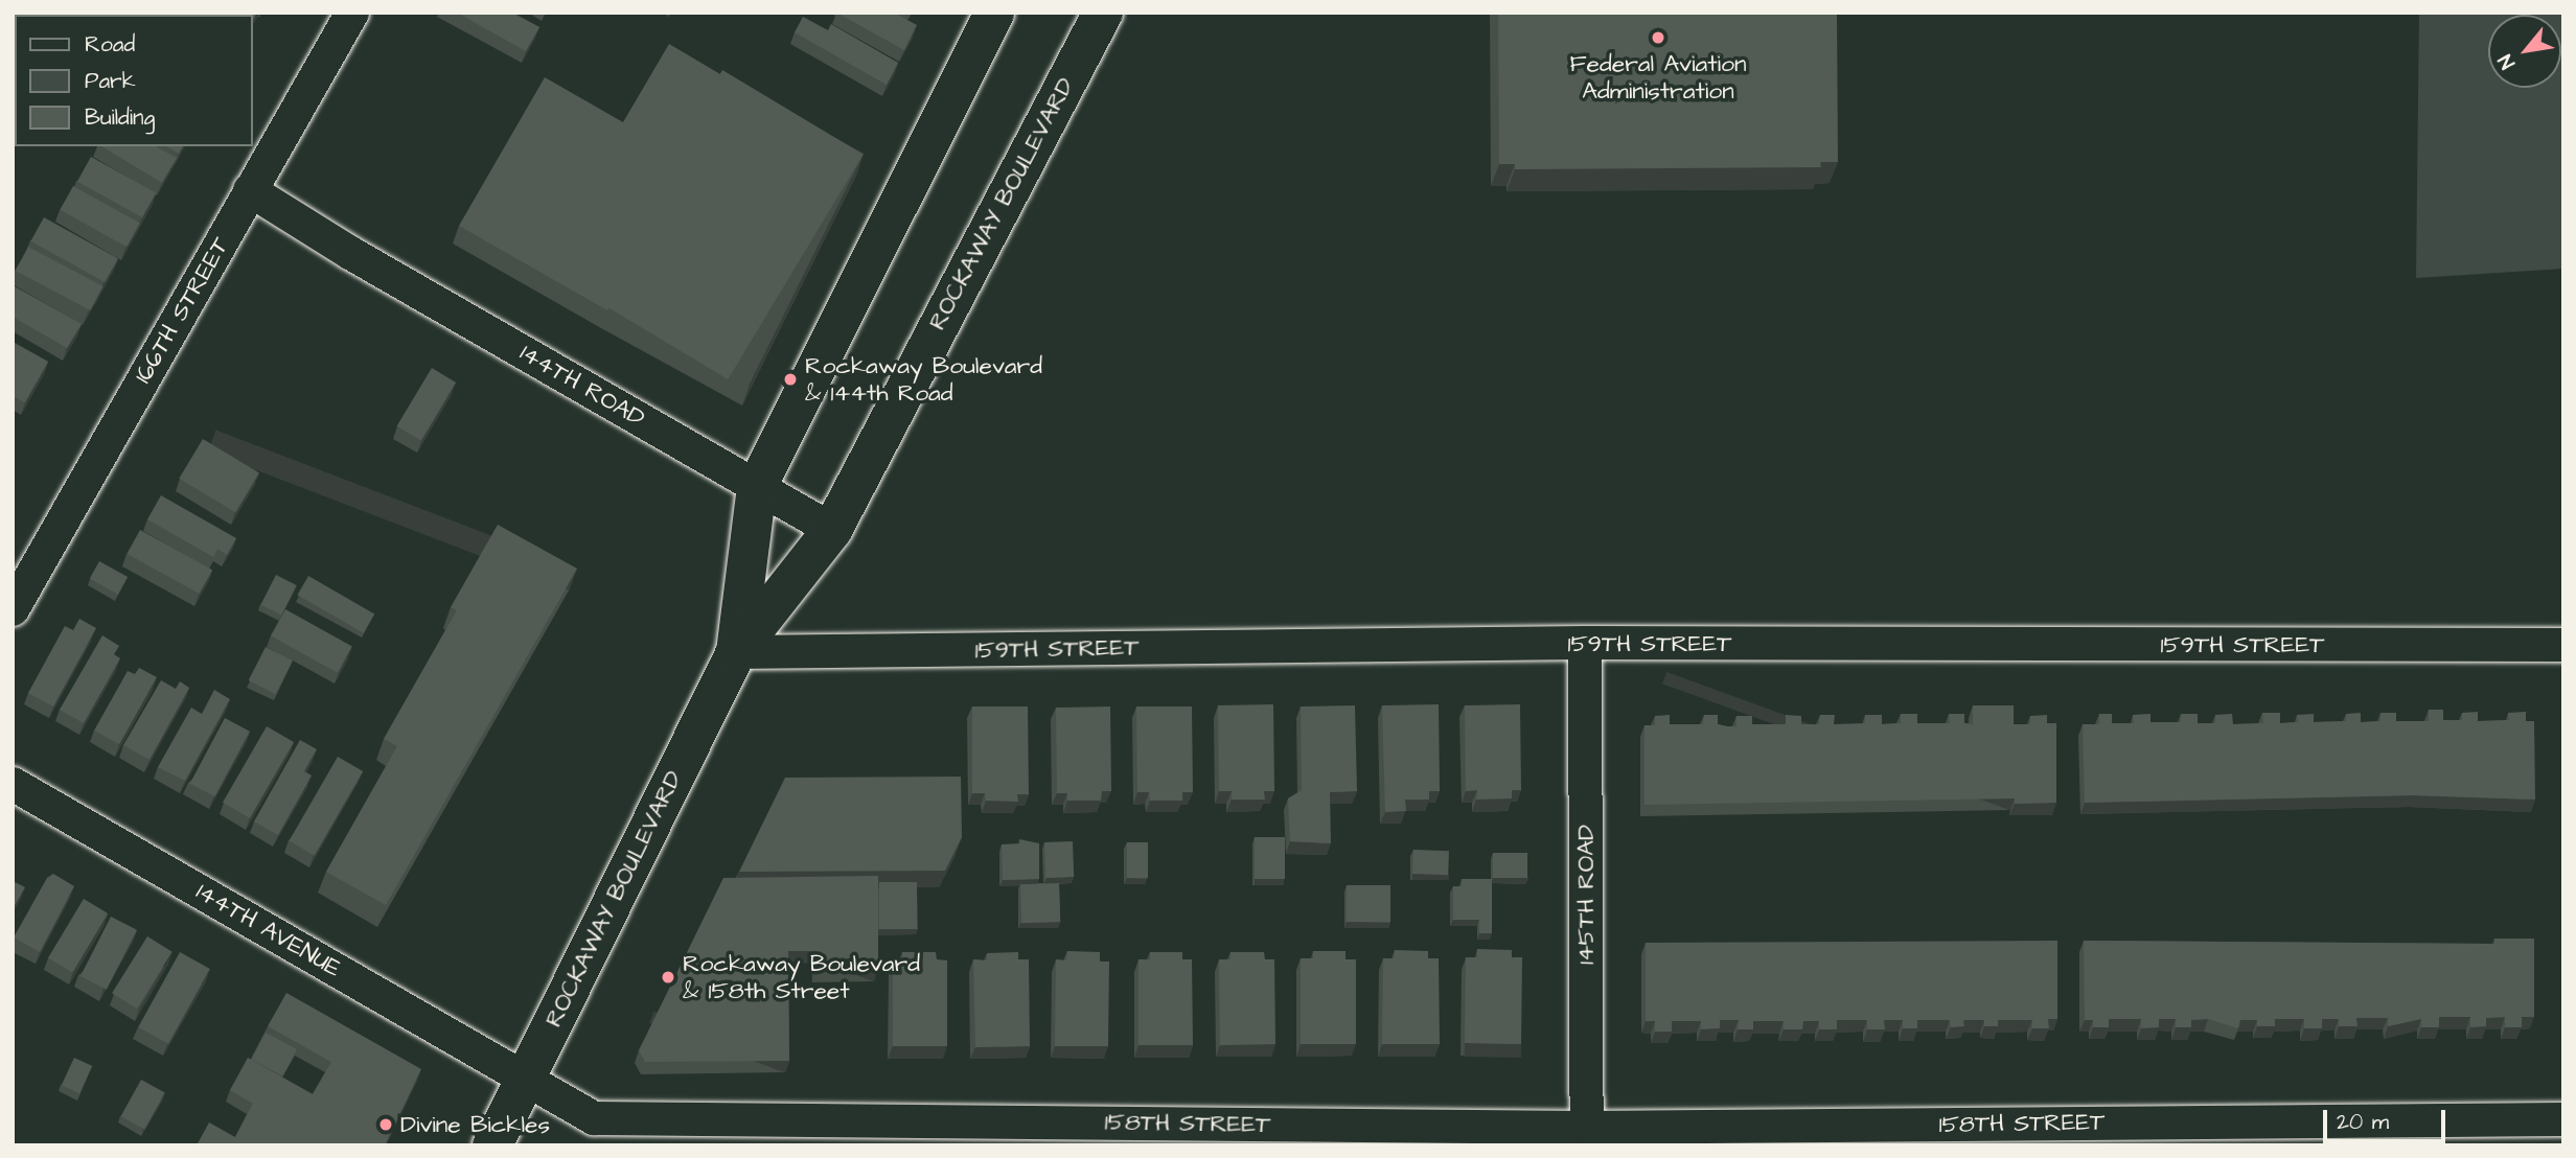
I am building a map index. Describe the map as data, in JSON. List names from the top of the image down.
{
  "streets": {
    "main road": ["ROCKAWAY BOULEVARD"],
    "street": [
      "166TH STREET",
      "144TH ROAD",
      "159TH STREET",
      "145TH ROAD",
      "144TH AVENUE",
      "158TH STREET"
    ]
  },
  "crossings": [
    ["ROCKAWAY BOULEVARD", "144TH ROAD"],
    ["ROCKAWAY BOULEVARD", "159TH STREET"],
    ["ROCKAWAY BOULEVARD", "144TH AVENUE"],
    ["ROCKAWAY BOULEVARD", "158TH STREET"],
    ["166TH STREET", "144TH ROAD"],
    ["159TH STREET", "145TH ROAD"],
    ["145TH ROAD", "158TH STREET"],
    ["144TH AVENUE", "158TH STREET"]
  ],
  "places": [
    "Federal Aviation Administration",
    "Rockaway Boulevard & 144th Road",
    "Rockaway Boulevard & 158th Street",
    "Divine Bickles"
  ],
  "legend": ["Road", "Park", "Building"],
  "scale_bar": "20 m",
  "north": "bottom left"
}
